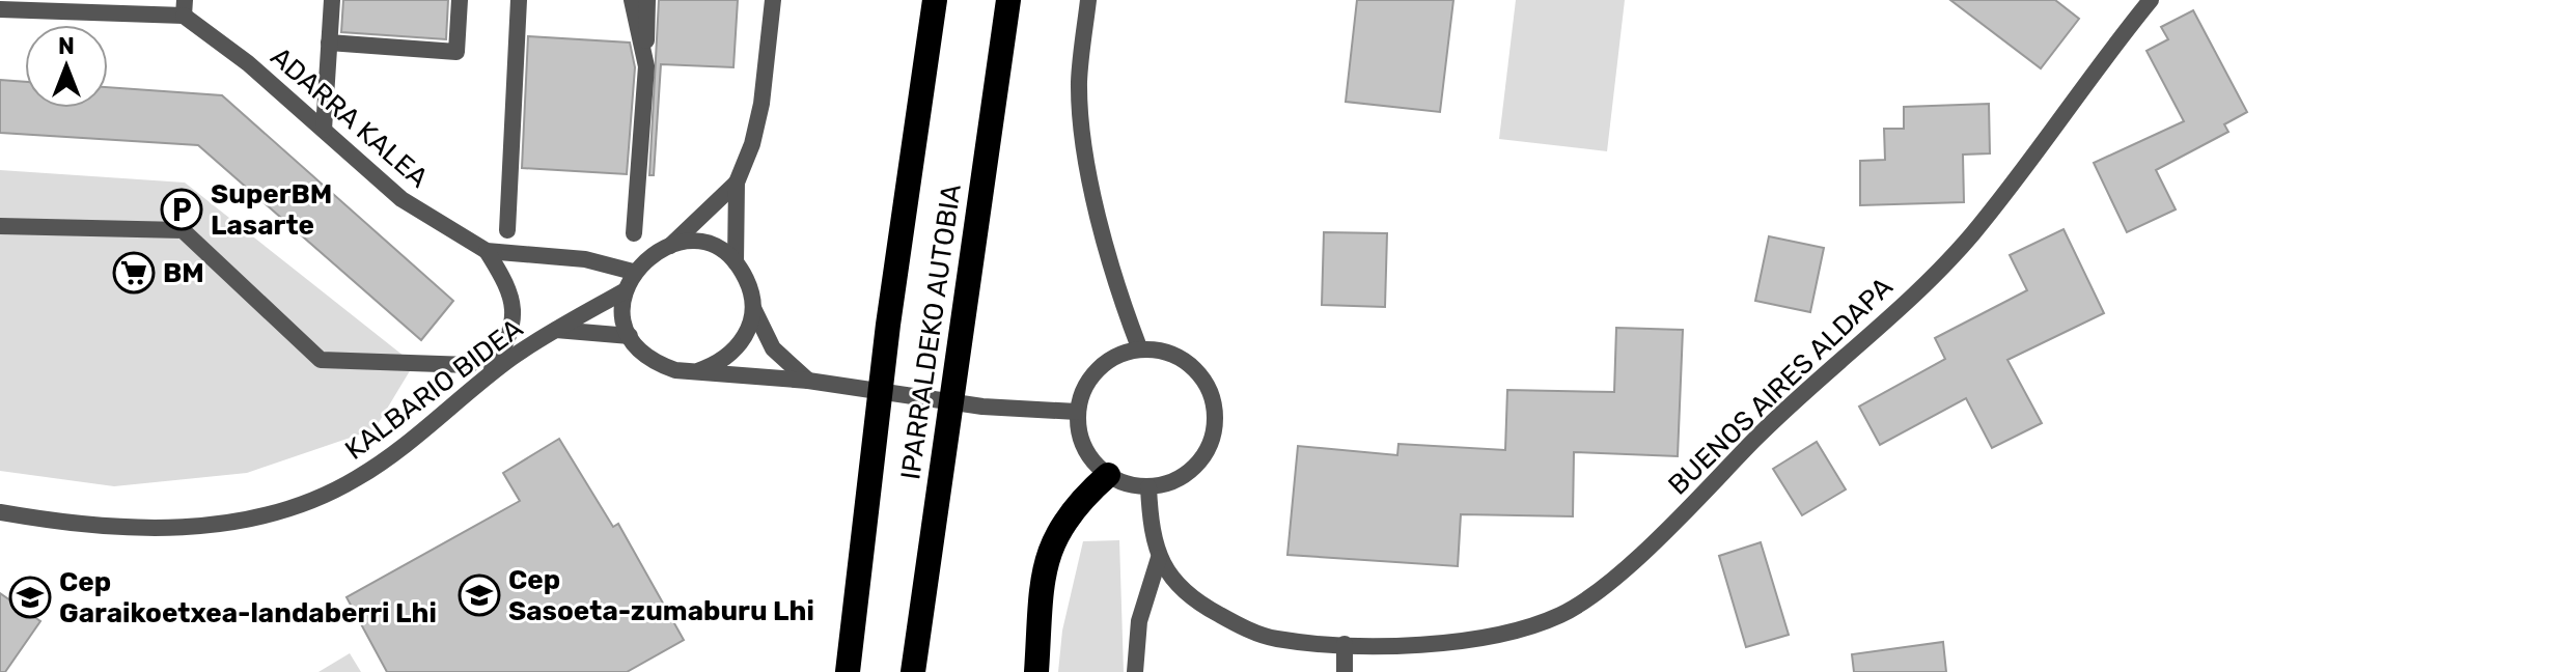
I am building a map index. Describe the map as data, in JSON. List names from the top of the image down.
{
  "streets": {
    "highway": ["IPARRALDEKO AUTOBIA"],
    "street": ["ADARRA KALEA", "BUENOS AIRES ALDAPA", "KALBARIO BIDEA"]
  },
  "crossings": [
    ["ADARRA KALEA", "KALBARIO BIDEA"]
  ],
  "places": {
    "parking": ["SuperBM Lasarte"],
    "supermarket": ["BM"],
    "school or university": ["Cep Sasoeta-zumaburu Lhi", "Cep Garaikoetxea-landaberri Lhi"]
  },
  "north": "top"
}
